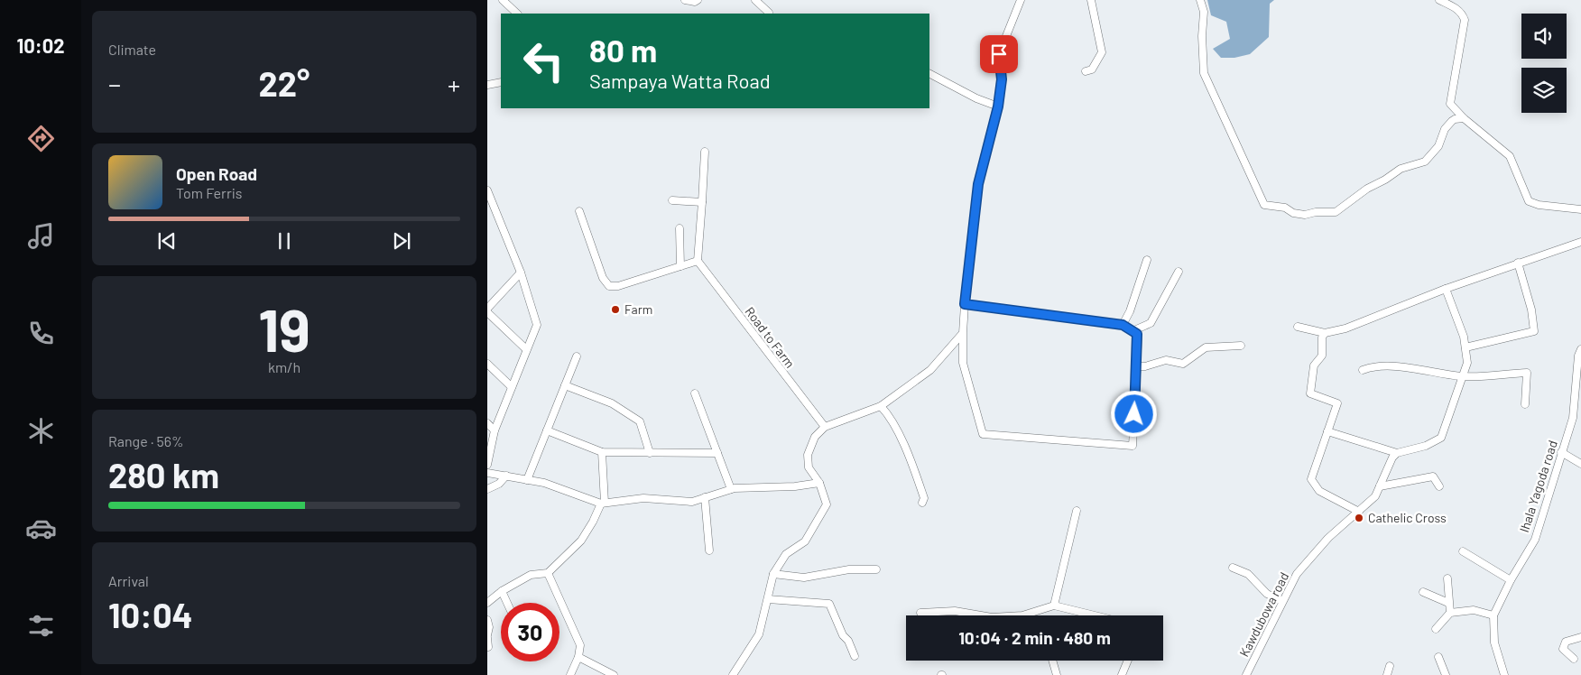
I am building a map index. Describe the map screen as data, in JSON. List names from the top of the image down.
{
  "streets": {
    "street": ["Road to Farm", "Ihala Yagoda road", "Kawdubowa road"]
  },
  "places": ["Farm", "Cathelic Cross"],
  "page": {
    "tabs": "10:02",
    "tile": [
      "Climate",
      ["19", "km/h"],
      ["Range · 56%", "280 km"],
      ["Arrival", "10:04"]
    ],
    "turn": ["80 m", "Sampaya Watta Road"],
    "heat": ["−", "22°", "+"],
    "song": ["Open Road", "Tom Ferris"],
    "limit": "30",
    "trip": "10:04 · 2 min · 480 m"
  }
}
